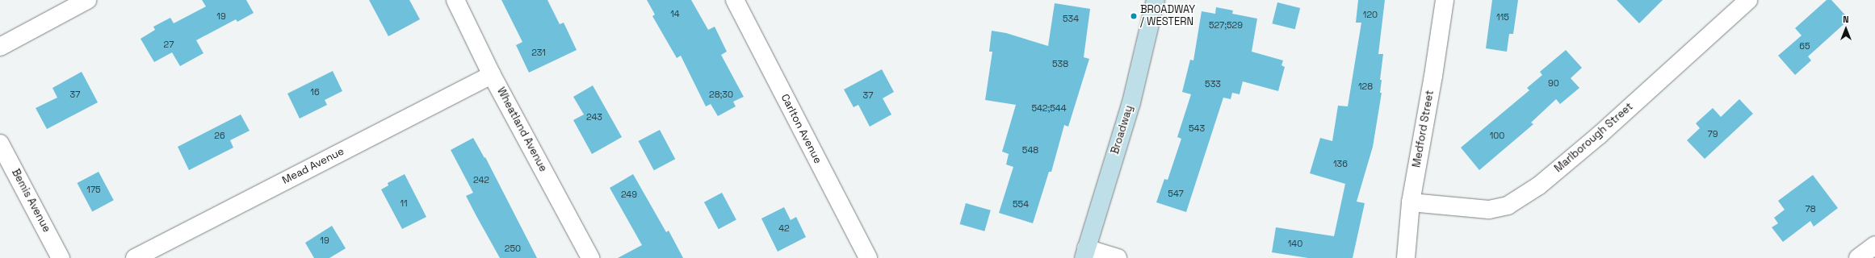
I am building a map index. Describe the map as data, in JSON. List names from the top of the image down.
{
  "streets": {
    "main road": ["Broadway"],
    "street": [
      "Carlton Avenue",
      "Medford Street",
      "Wheatland Avenue",
      "Marlborough Street",
      "Mead Avenue",
      "Bemis Avenue"
    ]
  },
  "crossings": [
    ["Medford Street", "Marlborough Street"],
    ["Wheatland Avenue", "Mead Avenue"]
  ],
  "places": ["BROADWAY / WESTERN"],
  "house_numbers": [
    "14",
    "120",
    "19",
    "115",
    "534",
    "527;529",
    "27",
    "65",
    "231",
    "538",
    "90",
    "533",
    "128",
    "16",
    "37",
    "28;30",
    "37",
    "542;544",
    "243",
    "543",
    "79",
    "26",
    "100",
    "548",
    "136",
    "242",
    "175",
    "547",
    "249",
    "11",
    "554",
    "78",
    "42",
    "19",
    "140",
    "250"
  ],
  "north": "top"
}
